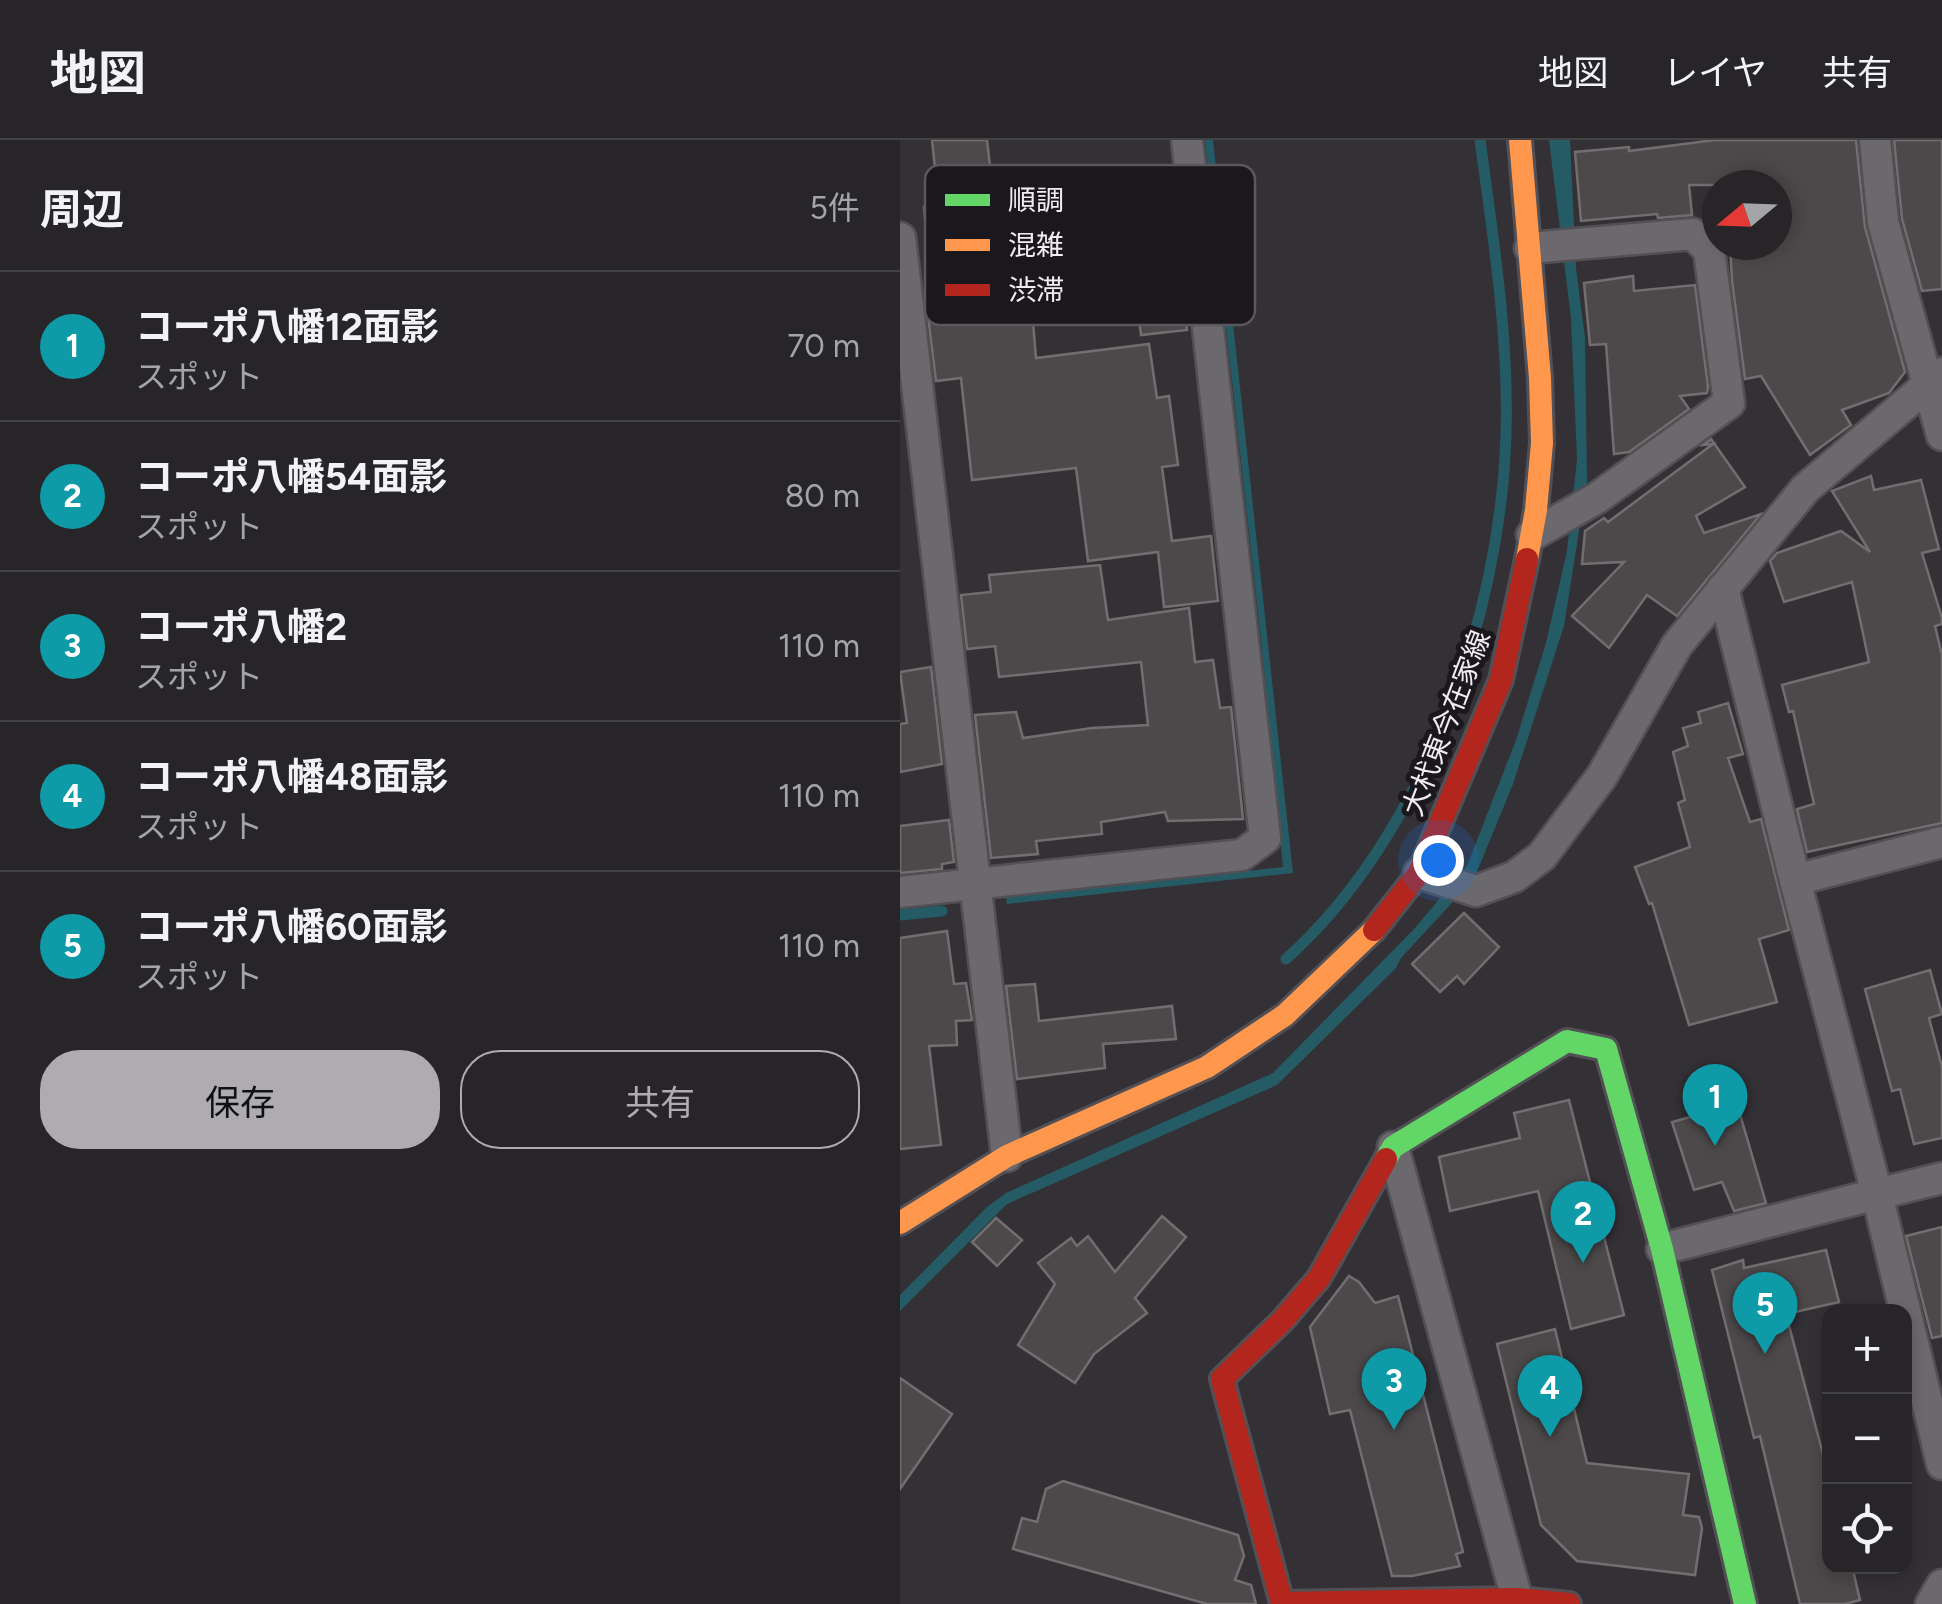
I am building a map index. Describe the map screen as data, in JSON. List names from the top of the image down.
{
  "streets": {
    "street": ["大杙東今在家線"]
  },
  "legend": ["順調", "混雑", "渋滞"],
  "north": "left",
  "page": {
    "header": "地図",
    "nav": ["地図", "レイヤ", "共有"],
    "heading": ["周辺", "5件"],
    "list": [
      {
        "mark": "1",
        "name": "コーポ八幡12面影",
        "note": "スポット",
        "value": "70 m"
      },
      {
        "mark": "2",
        "name": "コーポ八幡54面影",
        "note": "スポット",
        "value": "80 m"
      },
      {
        "mark": "3",
        "name": "コーポ八幡2",
        "note": "スポット",
        "value": "110 m"
      },
      {
        "mark": "4",
        "name": "コーポ八幡48面影",
        "note": "スポット",
        "value": "110 m"
      },
      {
        "mark": "5",
        "name": "コーポ八幡60面影",
        "note": "スポット",
        "value": "110 m"
      }
    ],
    "buttons": ["保存", "共有"],
    "pins": [
      "1",
      "2",
      "5",
      "3",
      "4"
    ],
    "map_buttons": ["+", "−"]
  }
}
